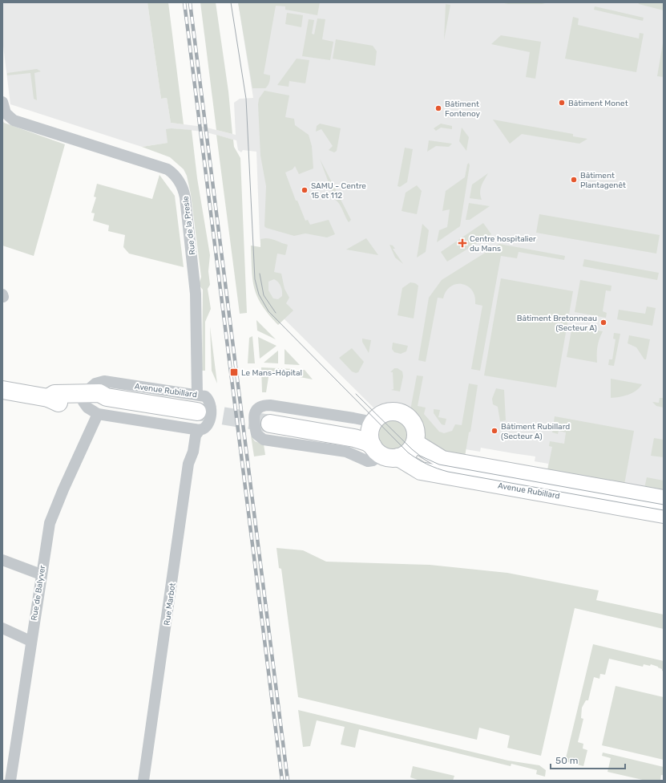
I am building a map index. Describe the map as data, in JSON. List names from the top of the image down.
{
  "streets": {
    "main road": ["Avenue Rubillard"],
    "street": ["Rue de la Presle", "Rue de Balyver", "Rue Marbot"]
  },
  "crossings": [
    ["Rue de la Presle", "Avenue Rubillard"],
    ["Avenue Rubillard", "Rue Marbot"]
  ],
  "places": {
    "other": [
      "Bâtiment Monet",
      "Bâtiment Fontenoy",
      "Bâtiment Plantagenêt",
      "SAMU - Centre 15 et 112",
      "Bâtiment Bretonneau (Secteur A)",
      "Bâtiment Rubillard (Secteur A)"
    ],
    "health": ["Centre hospitalier du Mans"],
    "transit": ["Le Mans-Hôpital"]
  },
  "scale_bar": "50 m"
}
